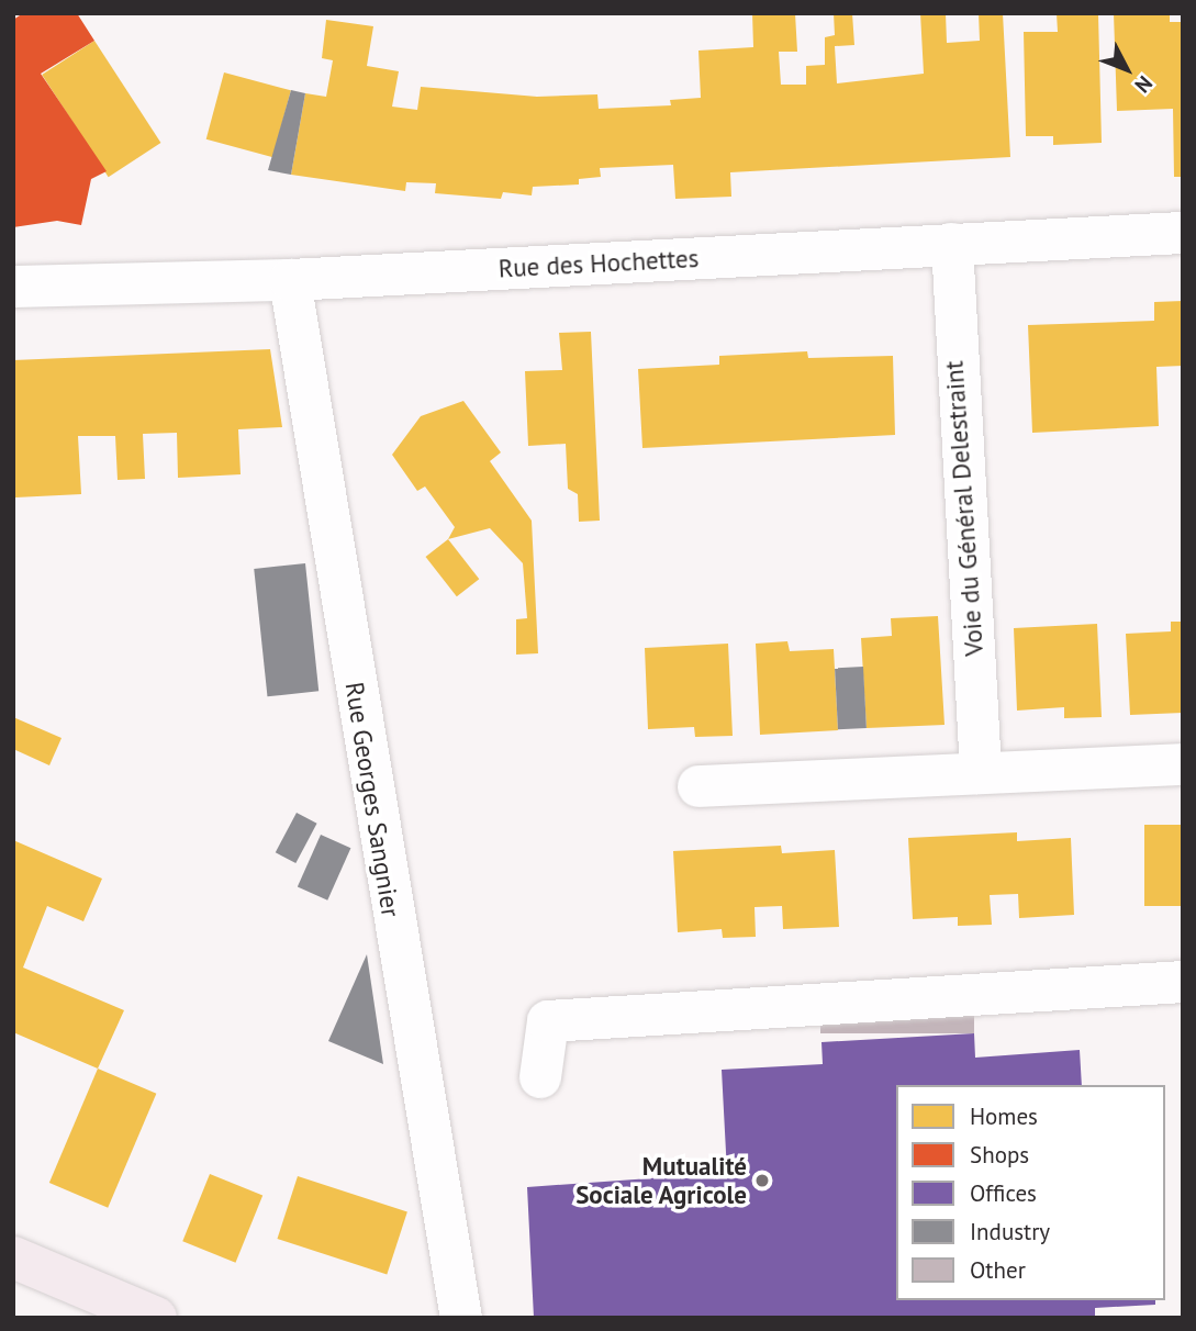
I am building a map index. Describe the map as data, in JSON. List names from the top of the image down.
{
  "streets": {
    "street": ["Rue des Hochettes", "Voie du Général Delestraint", "Rue Georges Sangnier"]
  },
  "crossings": [
    ["Rue des Hochettes", "Voie du Général Delestraint"],
    ["Rue des Hochettes", "Rue Georges Sangnier"]
  ],
  "places": ["Mutualité Sociale Agricole"],
  "legend": [
    "Homes",
    "Shops",
    "Offices",
    "Industry",
    "Other"
  ],
  "north": "bottom right"
}
